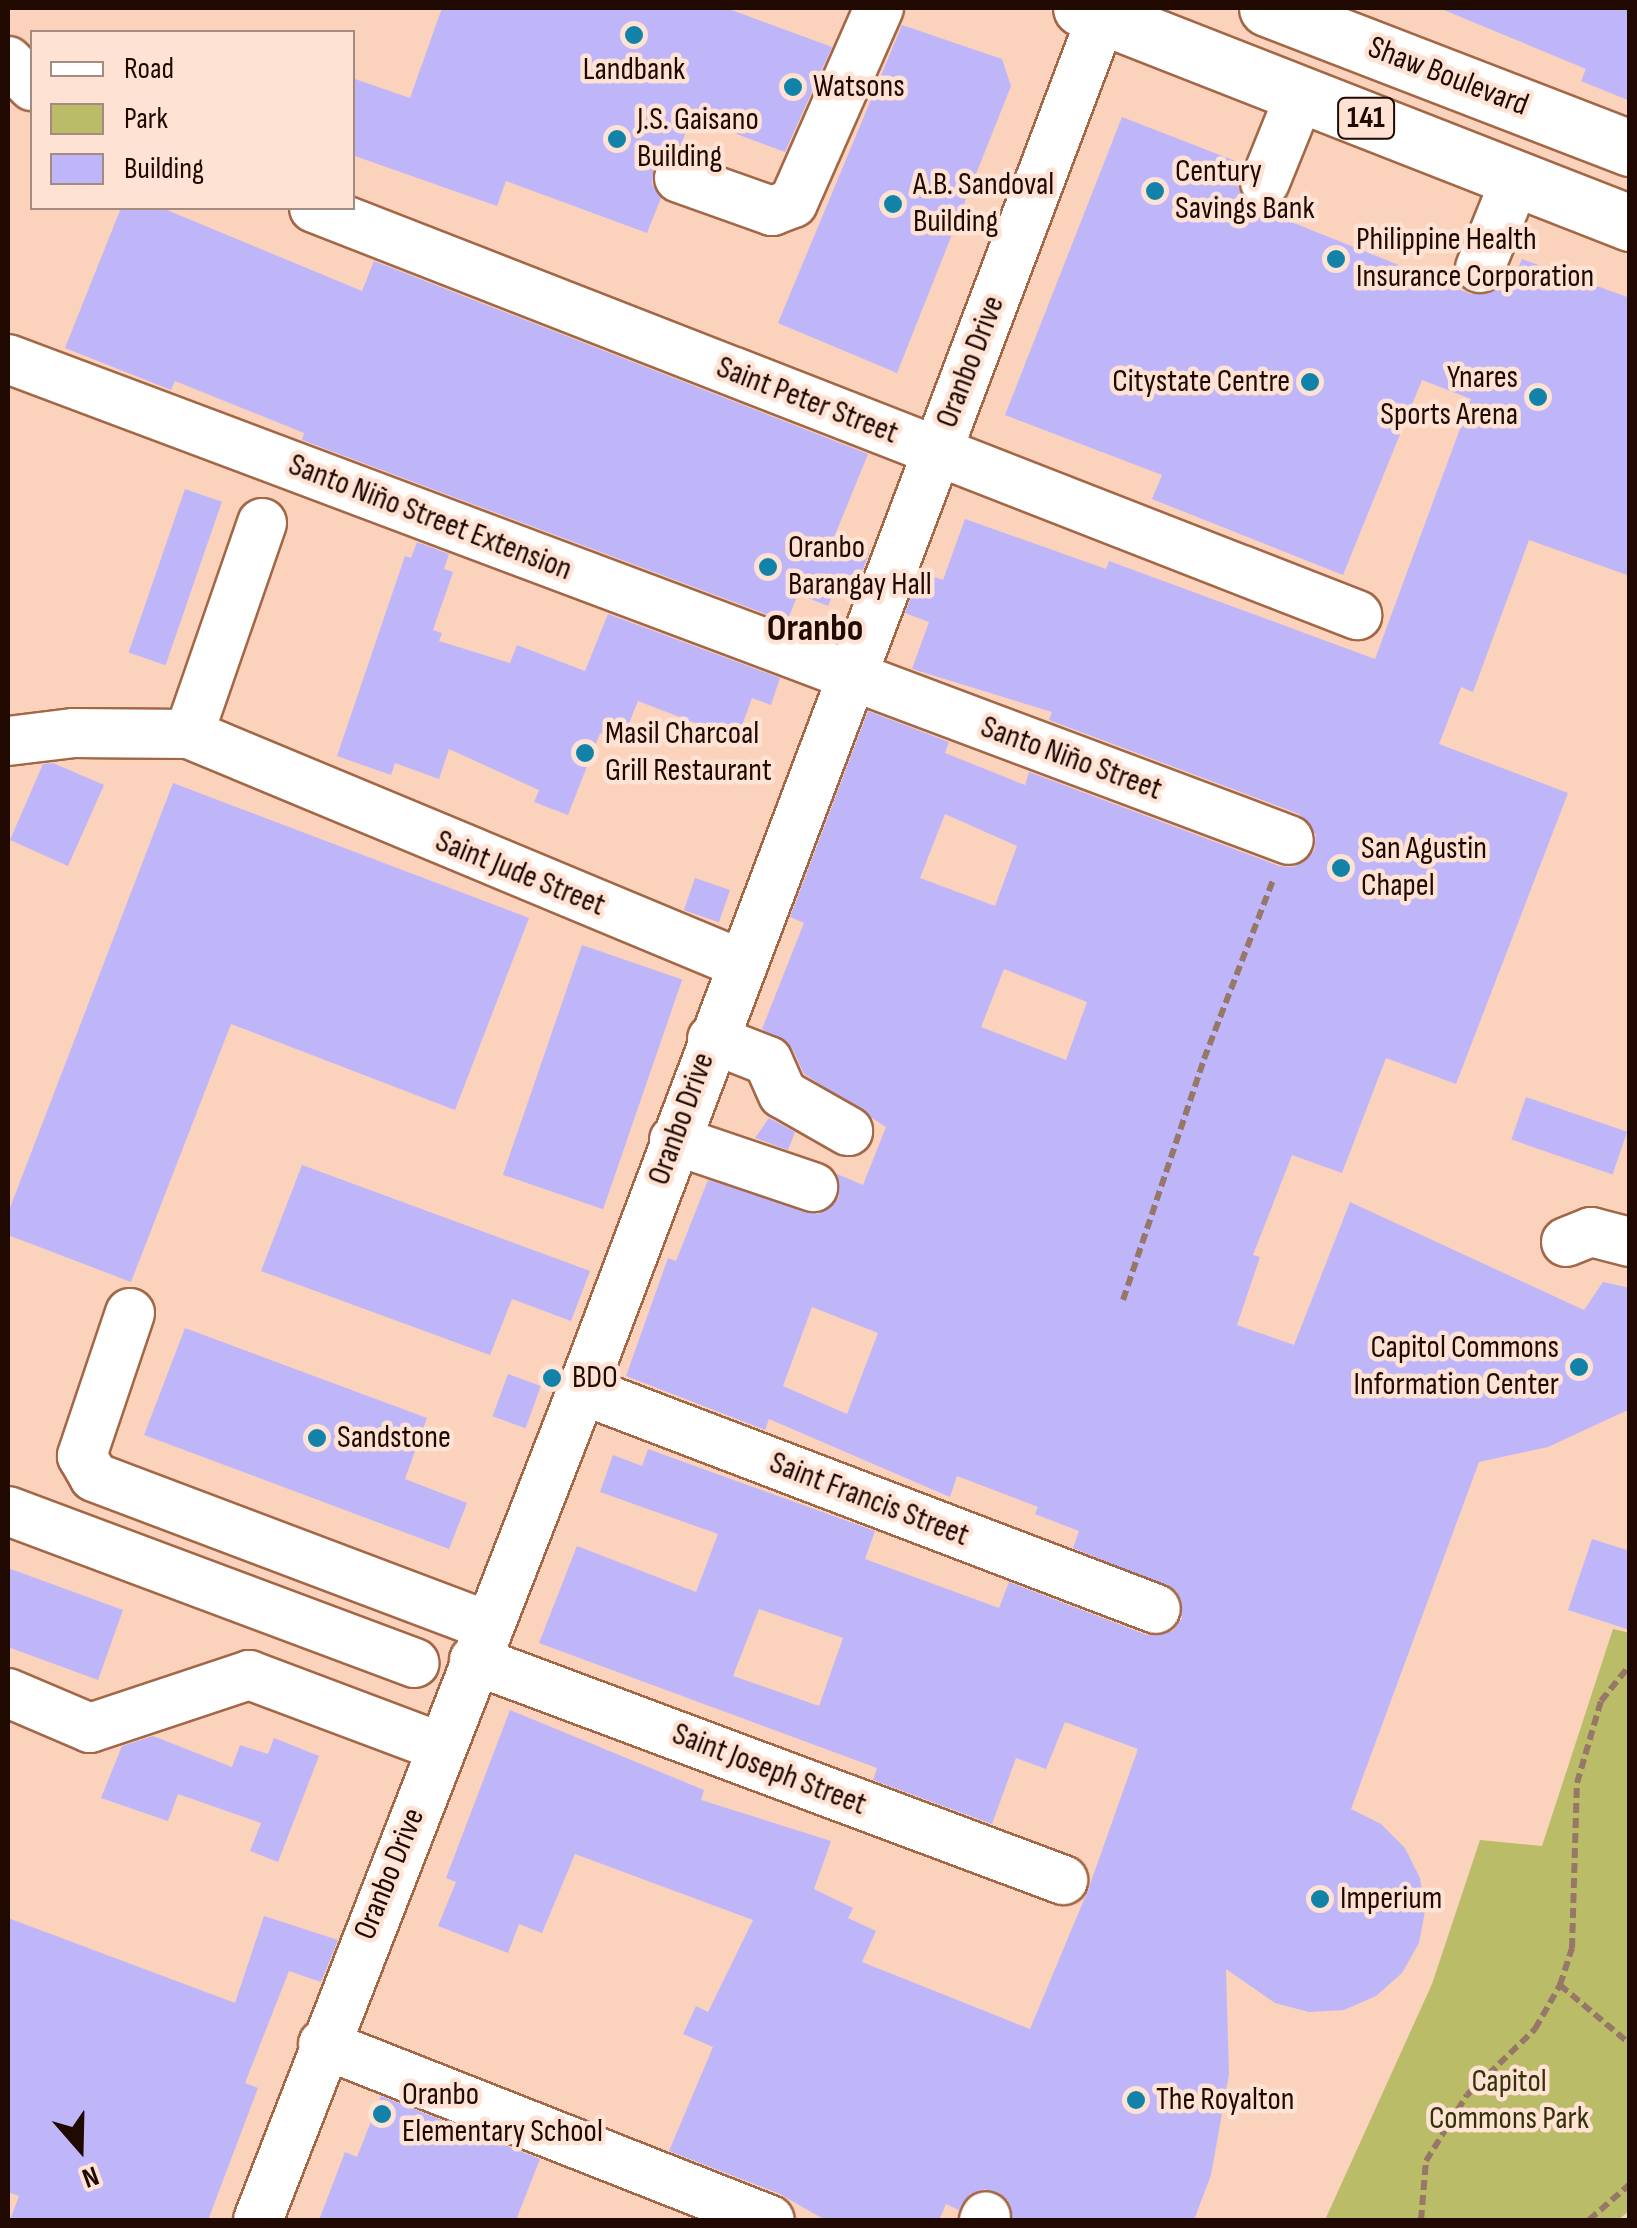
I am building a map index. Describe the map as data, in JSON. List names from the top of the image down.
{
  "streets": {
    "main road": ["Shaw Boulevard", "141"],
    "street": [
      "Oranbo Drive",
      "Saint Peter Street",
      "Santo Niño Street Extension",
      "Santo Niño Street",
      "Saint Jude Street",
      "Saint Francis Street",
      "Saint Joseph Street"
    ]
  },
  "crossings": [
    ["Shaw Boulevard", "Oranbo Drive"],
    ["Oranbo Drive", "Saint Peter Street"],
    ["Oranbo Drive", "Santo Niño Street Extension"],
    ["Oranbo Drive", "Santo Niño Street"],
    ["Oranbo Drive", "Saint Jude Street"],
    ["Oranbo Drive", "Saint Francis Street"],
    ["Oranbo Drive", "Saint Joseph Street"],
    ["Santo Niño Street Extension", "Santo Niño Street"]
  ],
  "districts": ["Oranbo"],
  "parks": ["Capitol Commons Park"],
  "places": [
    "Landbank",
    "Watsons",
    "J.S. Gaisano Building",
    "Century Savings Bank",
    "A.B. Sandoval Building",
    "Philippine Health Insurance Corporation",
    "Citystate Centre",
    "Ynares Sports Arena",
    "Oranbo Barangay Hall",
    "Masil Charcoal Grill Restaurant",
    "San Agustin Chapel",
    "Capitol Commons Information Center",
    "BDO",
    "Sandstone",
    "Imperium",
    "The Royalton",
    "Oranbo Elementary School"
  ],
  "legend": ["Road", "Park", "Building"],
  "north": "bottom"
}
